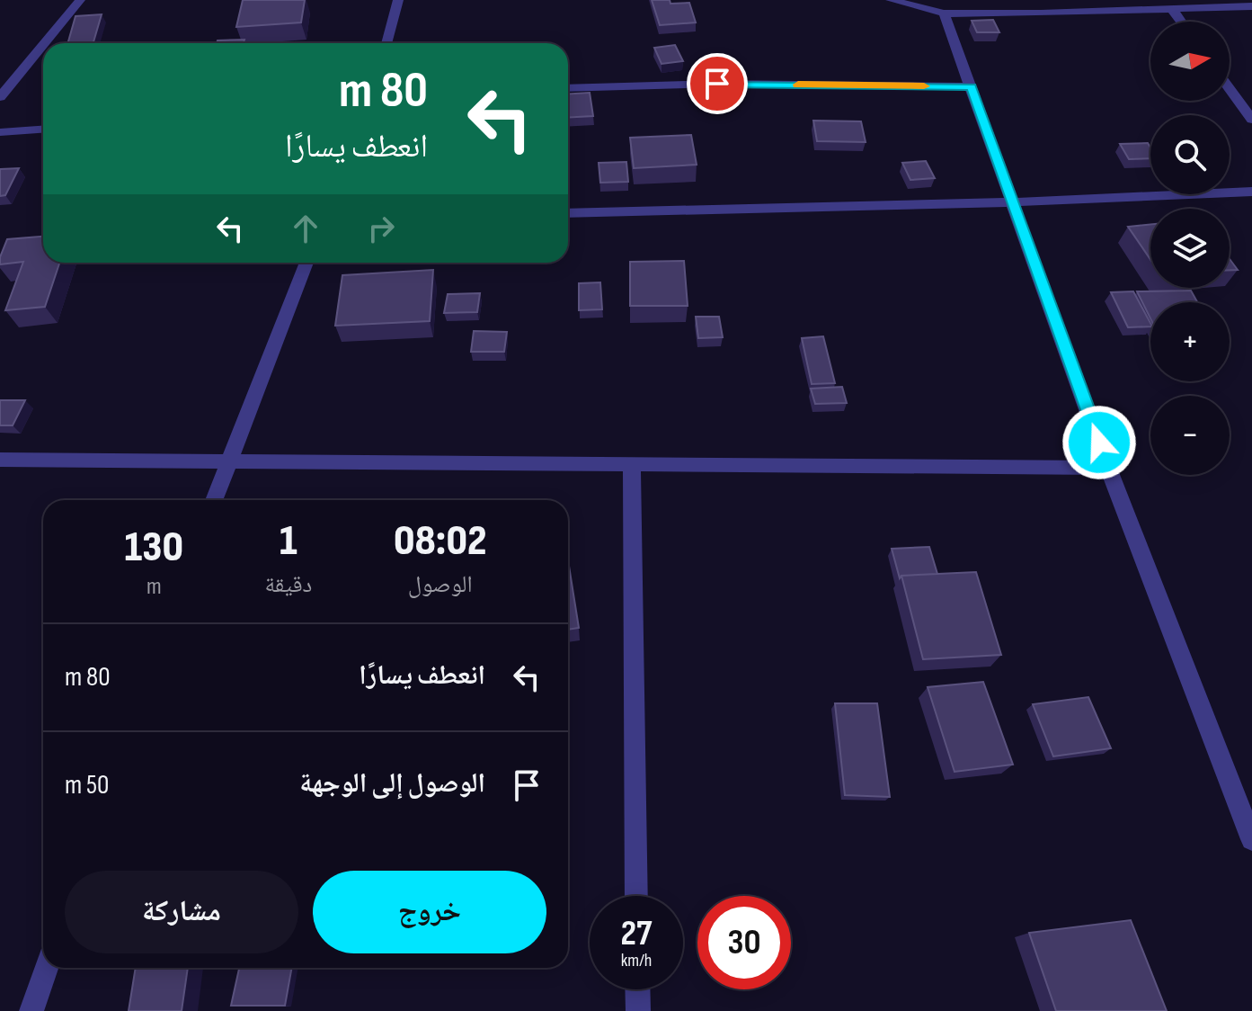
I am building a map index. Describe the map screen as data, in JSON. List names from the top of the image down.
{
  "north": "right",
  "page": {
    "map_buttons": ["+", "−"],
    "turn": ["80 m", "انعطف يسارًا"],
    "eta": [
      "08:02",
      "الوصول",
      "1",
      "دقيقة",
      "130",
      "m"
    ],
    "list": [
      {
        "name": "انعطف يسارًا",
        "value": "80 m"
      },
      {
        "name": "الوصول إلى الوجهة",
        "value": "50 m"
      }
    ],
    "buttons": ["خروج", "مشاركة"],
    "speed": "27 km/h",
    "limit": "30"
  }
}
